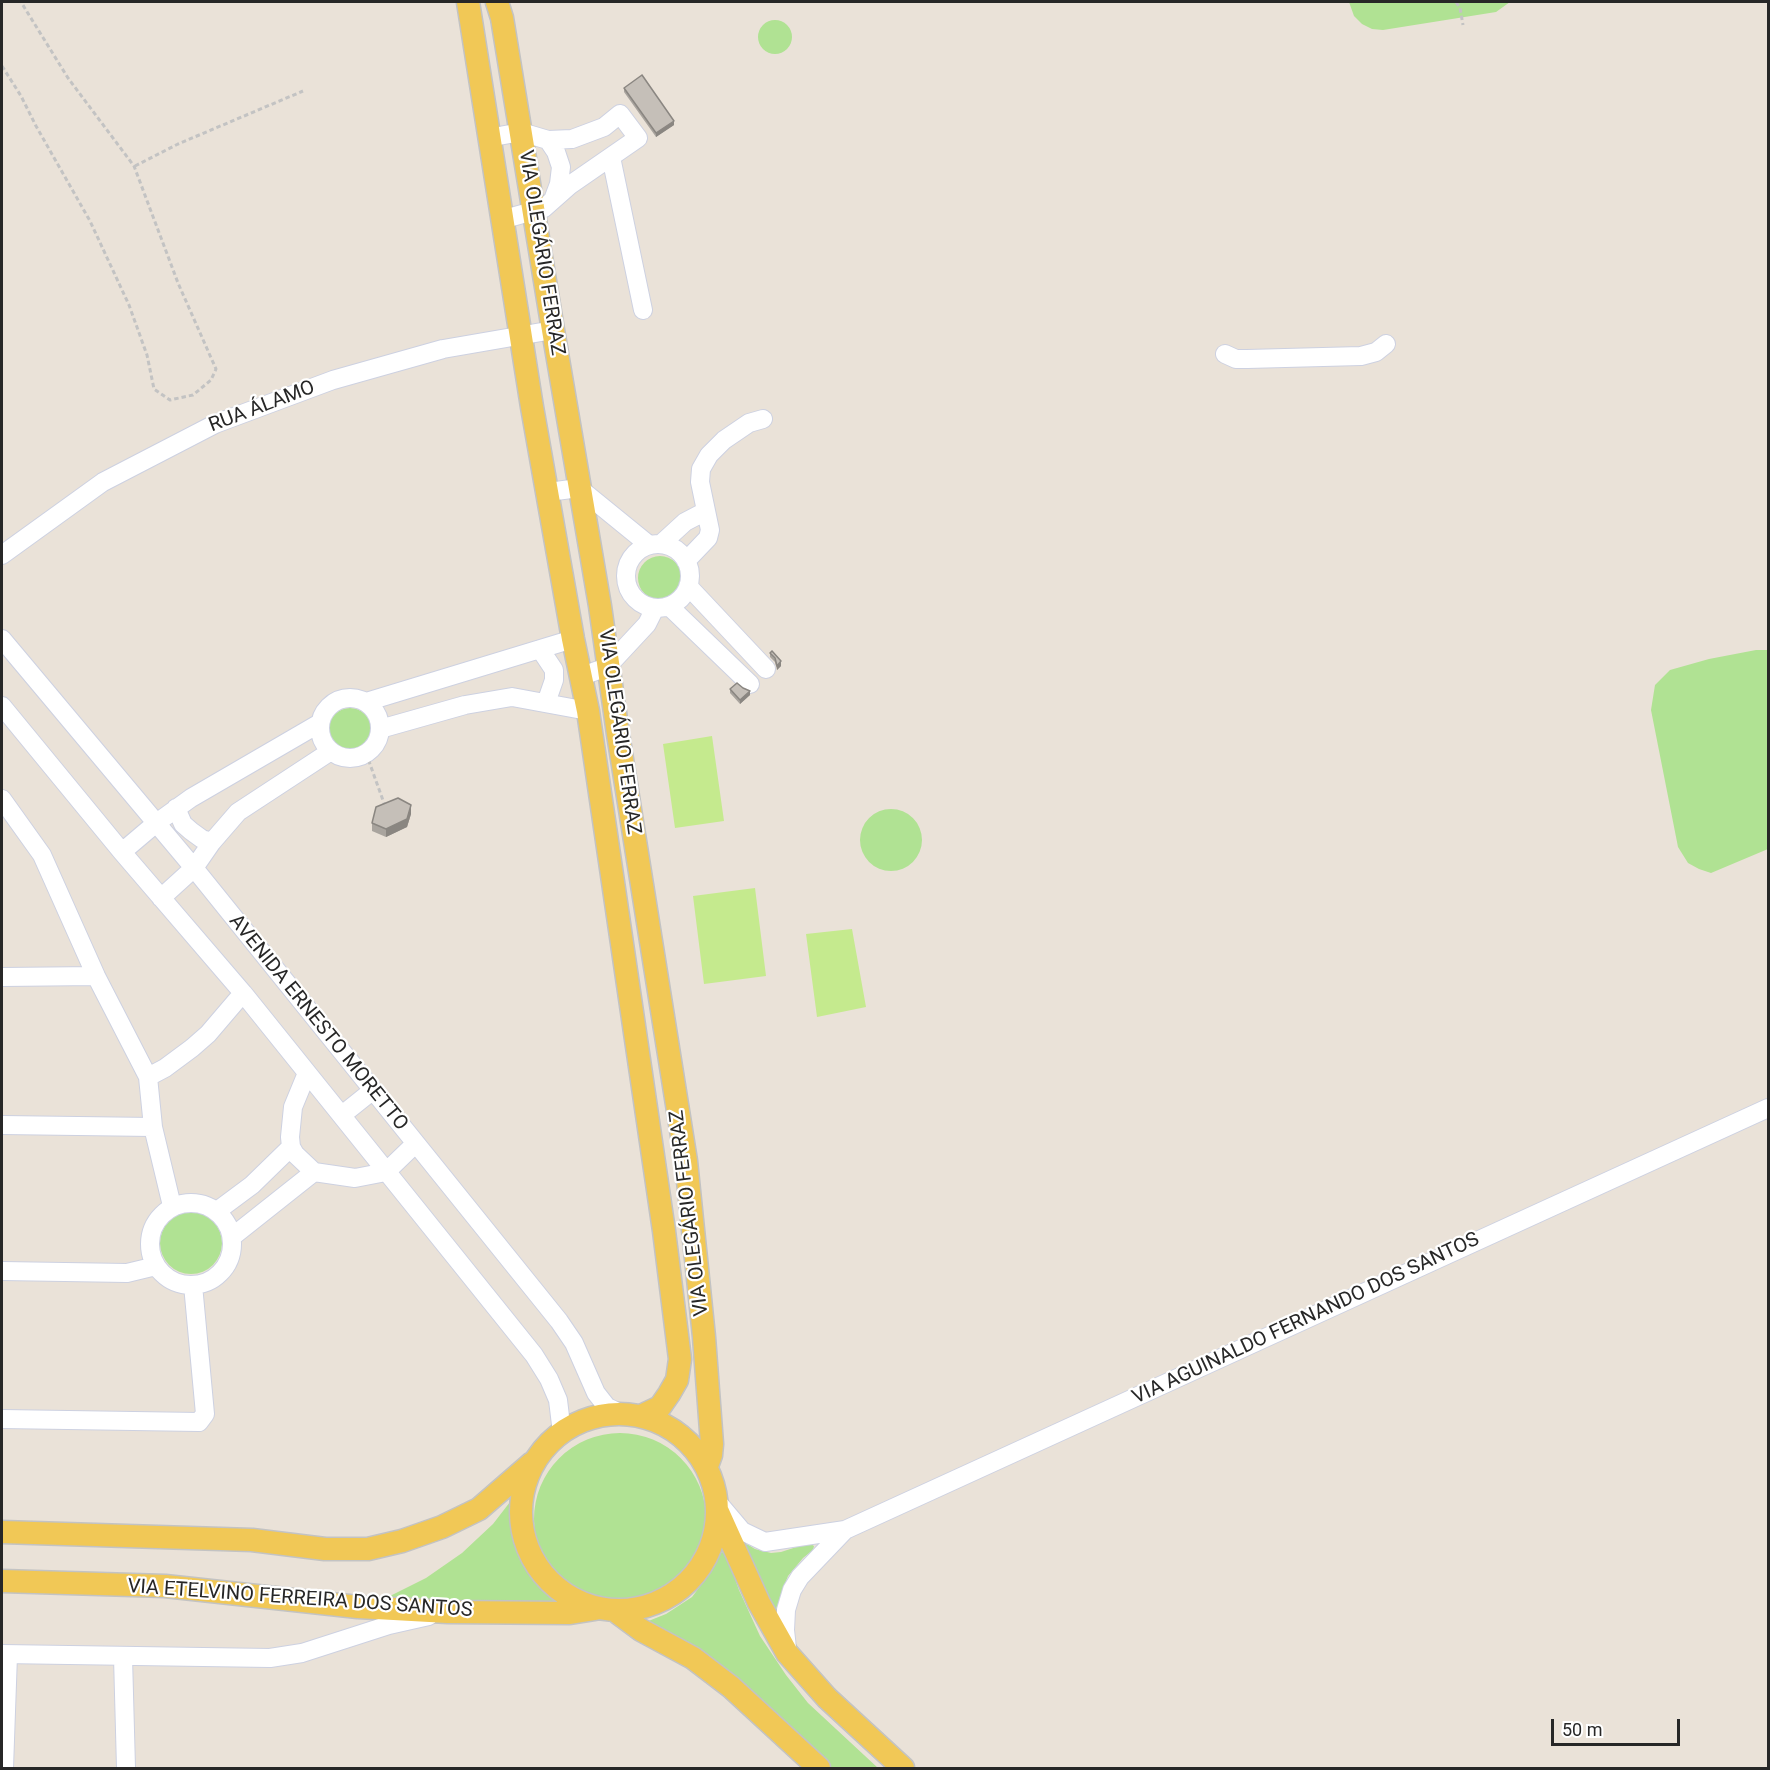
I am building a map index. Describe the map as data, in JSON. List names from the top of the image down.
{
  "streets": {
    "main road": ["VIA OLEGÁRIO FERRAZ", "VIA ETELVINO FERREIRA DOS SANTOS"],
    "street": ["RUA ÁLAMO", "AVENIDA ERNESTO MORETTO", "VIA AGUINALDO FERNANDO DOS SANTOS"]
  },
  "crossings": [
    ["VIA OLEGÁRIO FERRAZ", "RUA ÁLAMO"],
    ["VIA OLEGÁRIO FERRAZ", "AVENIDA ERNESTO MORETTO"],
    ["VIA OLEGÁRIO FERRAZ", "VIA AGUINALDO FERNANDO DOS SANTOS"],
    ["VIA OLEGÁRIO FERRAZ", "VIA ETELVINO FERREIRA DOS SANTOS"],
    ["AVENIDA ERNESTO MORETTO", "VIA AGUINALDO FERNANDO DOS SANTOS"],
    ["AVENIDA ERNESTO MORETTO", "VIA ETELVINO FERREIRA DOS SANTOS"],
    ["VIA AGUINALDO FERNANDO DOS SANTOS", "VIA ETELVINO FERREIRA DOS SANTOS"]
  ],
  "scale_bar": "50 m"
}
